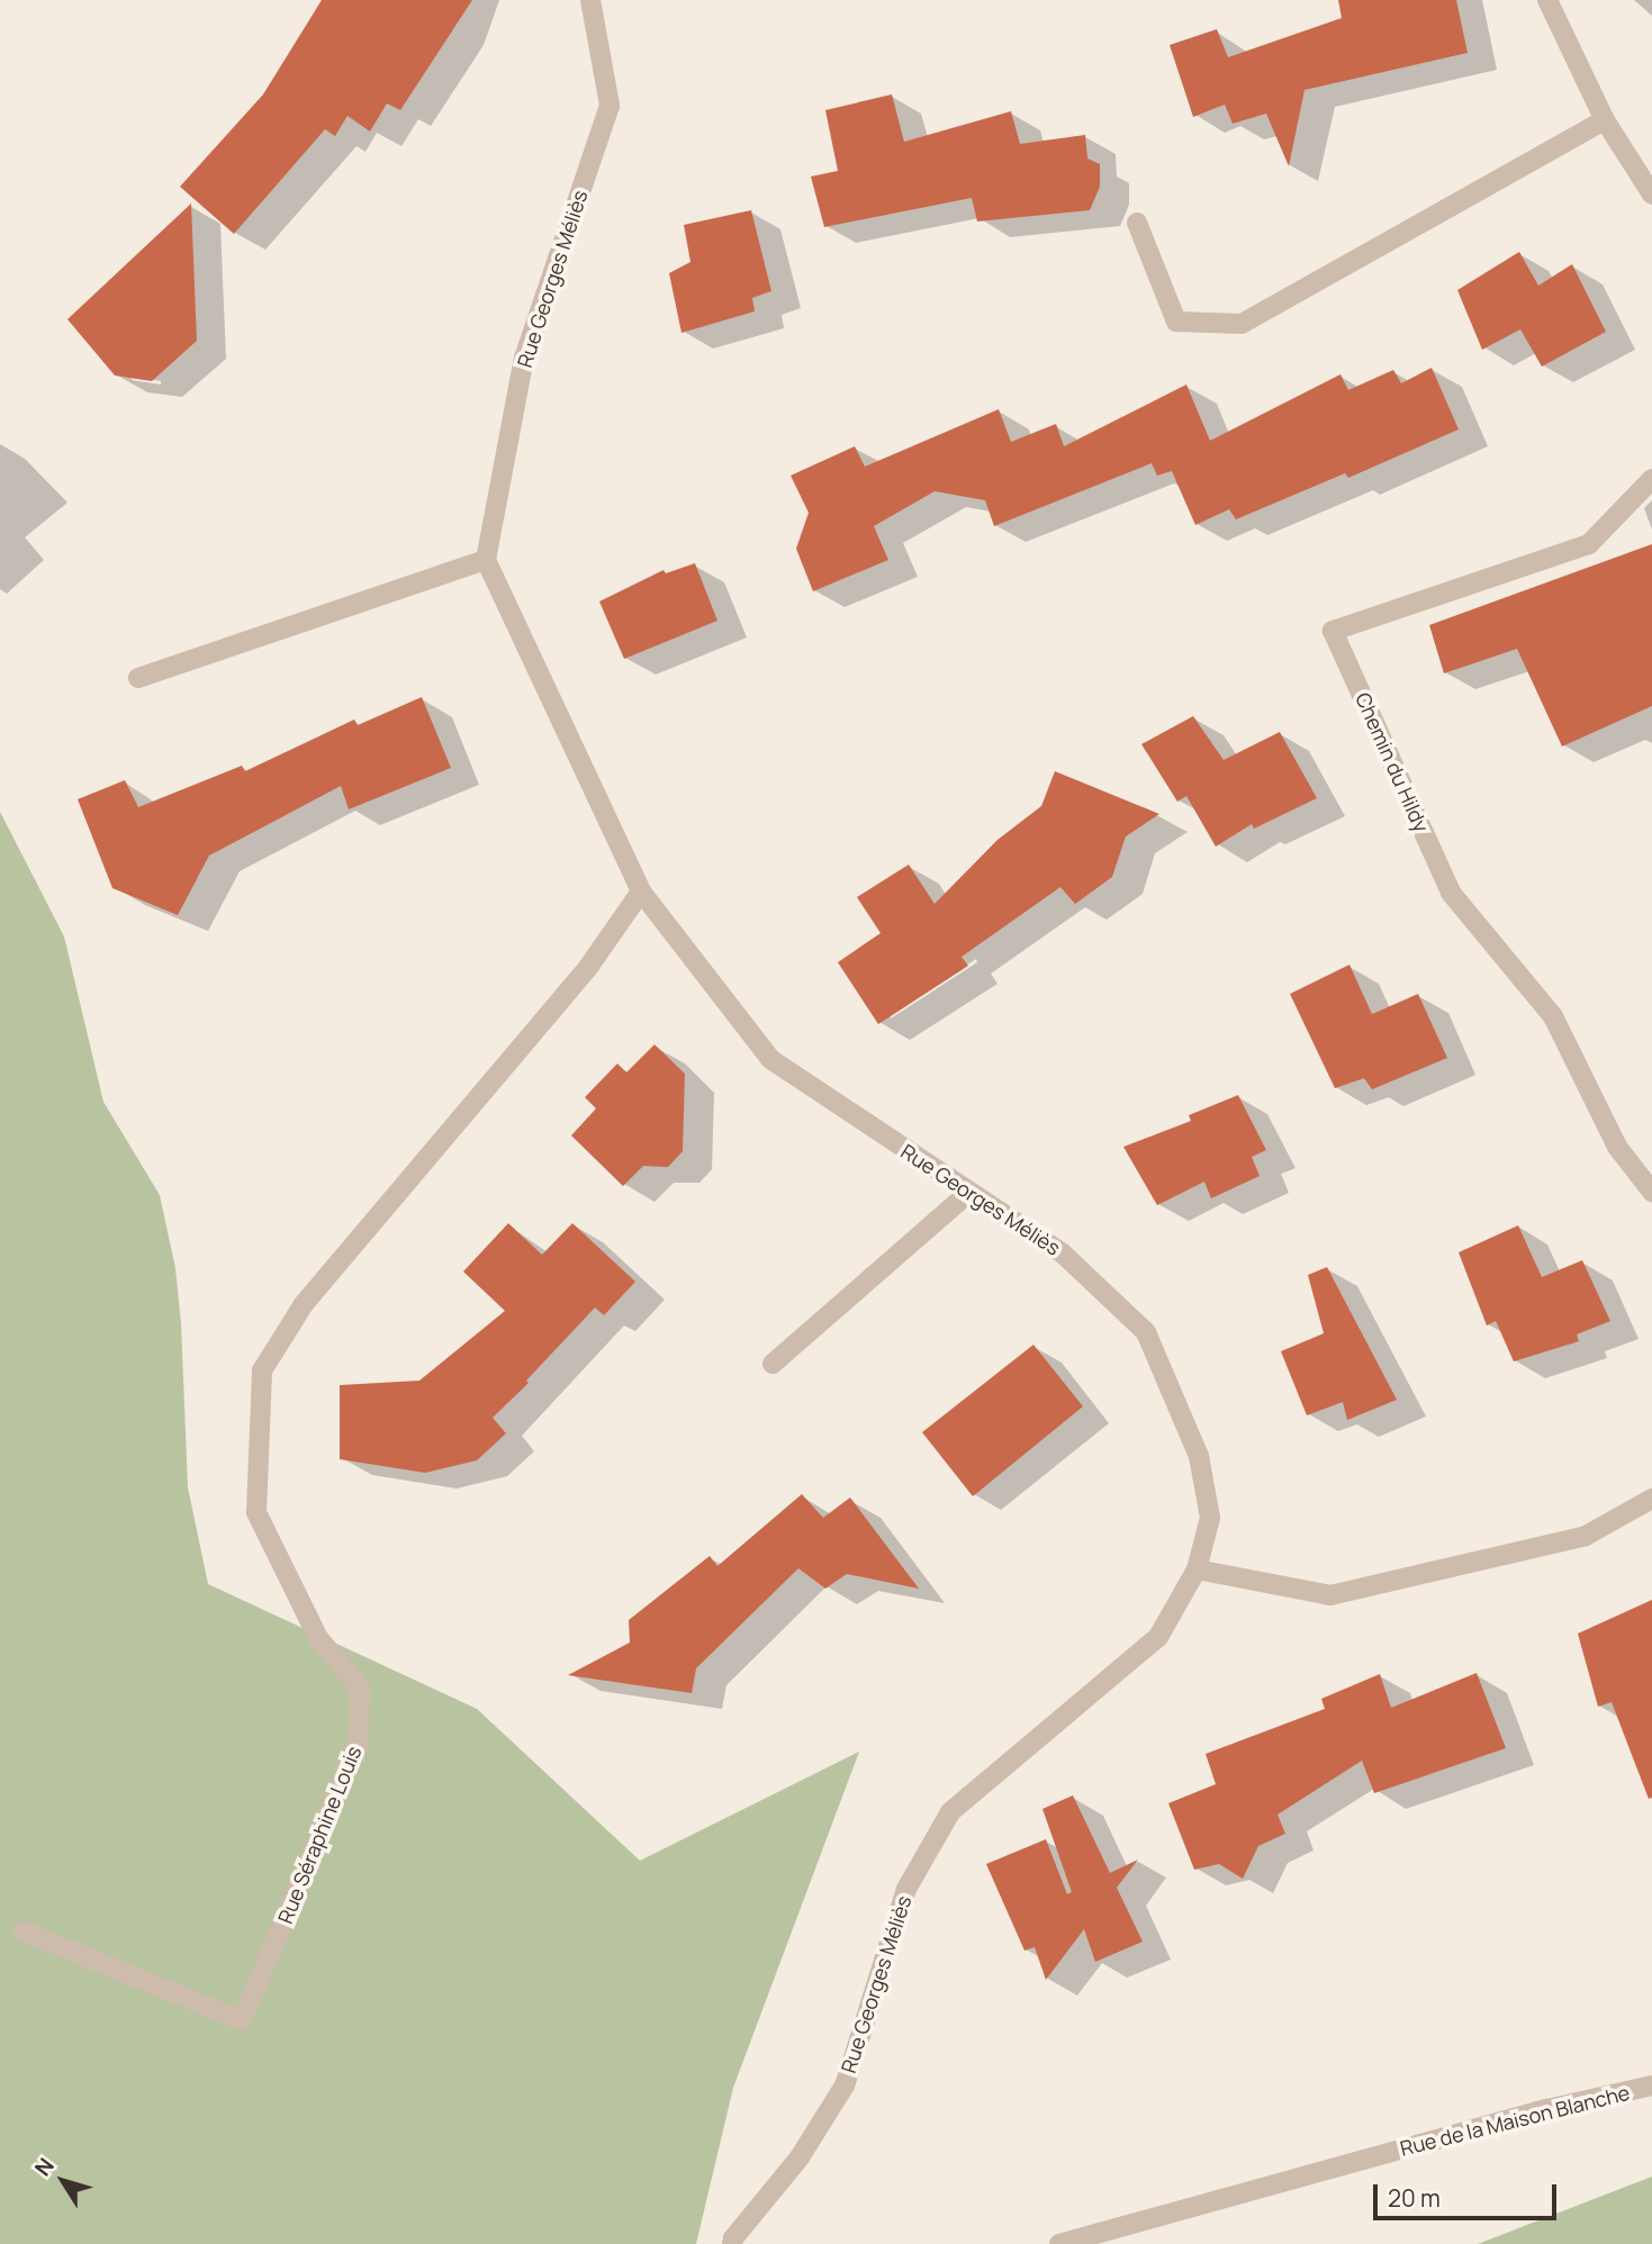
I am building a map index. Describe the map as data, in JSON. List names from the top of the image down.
{
  "streets": {
    "street": [
      "Rue Georges Méliès",
      "Chemin du Hildy",
      "Rue Séraphine Louis",
      "Rue de la Maison Blanche"
    ]
  },
  "crossings": [
    ["Rue Georges Méliès", "Rue Séraphine Louis"]
  ],
  "scale_bar": "20 m",
  "north": "top left"
}
